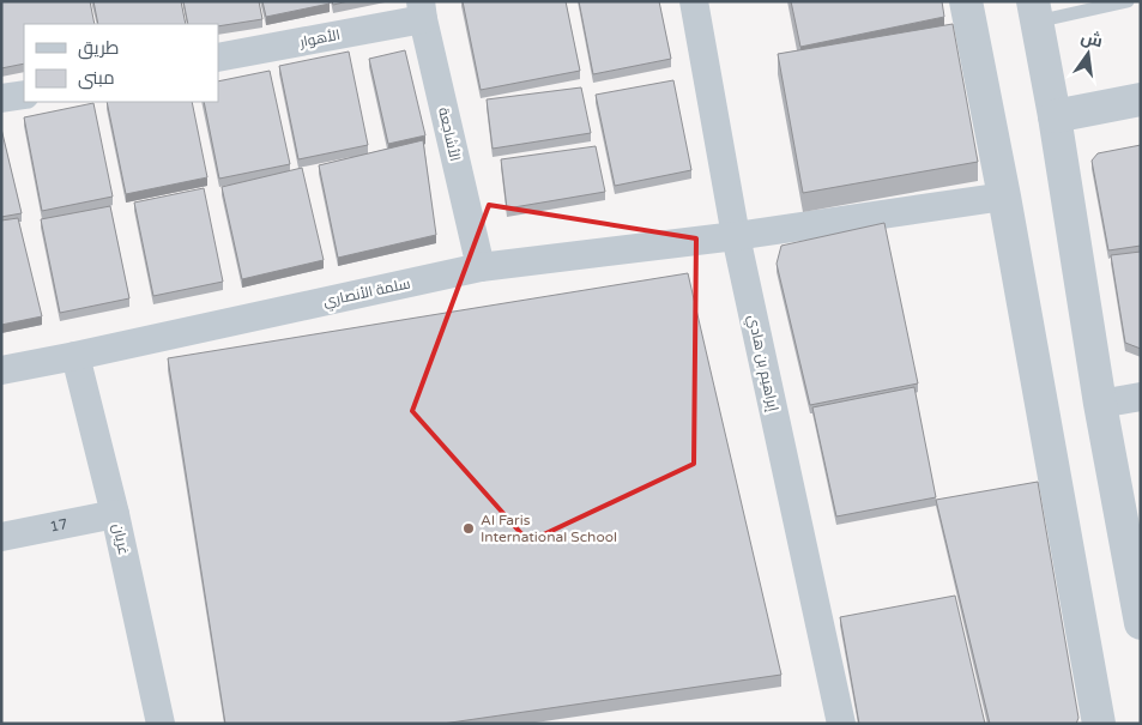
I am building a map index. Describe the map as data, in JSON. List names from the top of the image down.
{
  "streets": {
    "street": [
      "الأهوار",
      "الأشاجعة",
      "سلمة الأنصاري",
      "إبراهيم بن هادي",
      "17",
      "غريان"
    ]
  },
  "crossings": [
    ["الأهوار", "الأشاجعة"],
    ["الأشاجعة", "سلمة الأنصاري"],
    ["سلمة الأنصاري", "إبراهيم بن هادي"],
    ["سلمة الأنصاري", "غريان"],
    ["17", "غريان"]
  ],
  "places": ["Al Faris International School"],
  "legend": ["طريق", "مبنى"],
  "north": "top"
}
